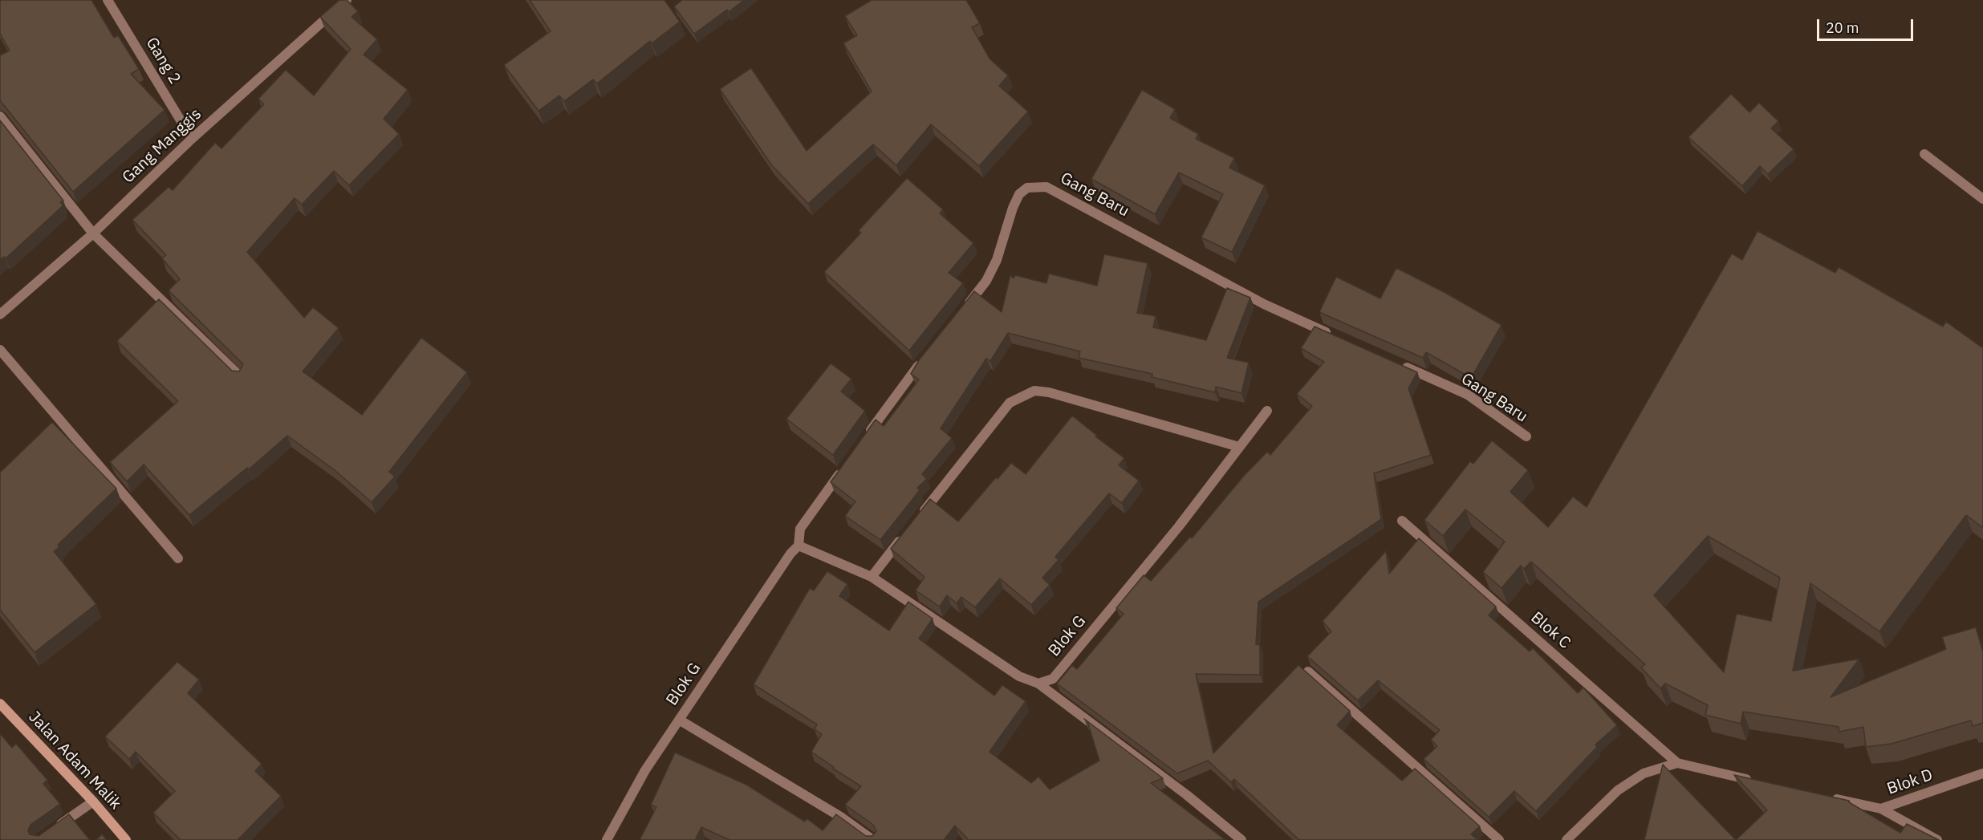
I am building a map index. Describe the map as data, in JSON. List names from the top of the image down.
{
  "streets": {
    "street": [
      "Gang 2",
      "Gang Manggis",
      "Gang Baru",
      "Blok C",
      "Blok G",
      "Jalan Adam Malik",
      "Blok D"
    ]
  },
  "crossings": [
    ["Gang 2", "Gang Manggis"]
  ],
  "scale_bar": "20 m"
}
